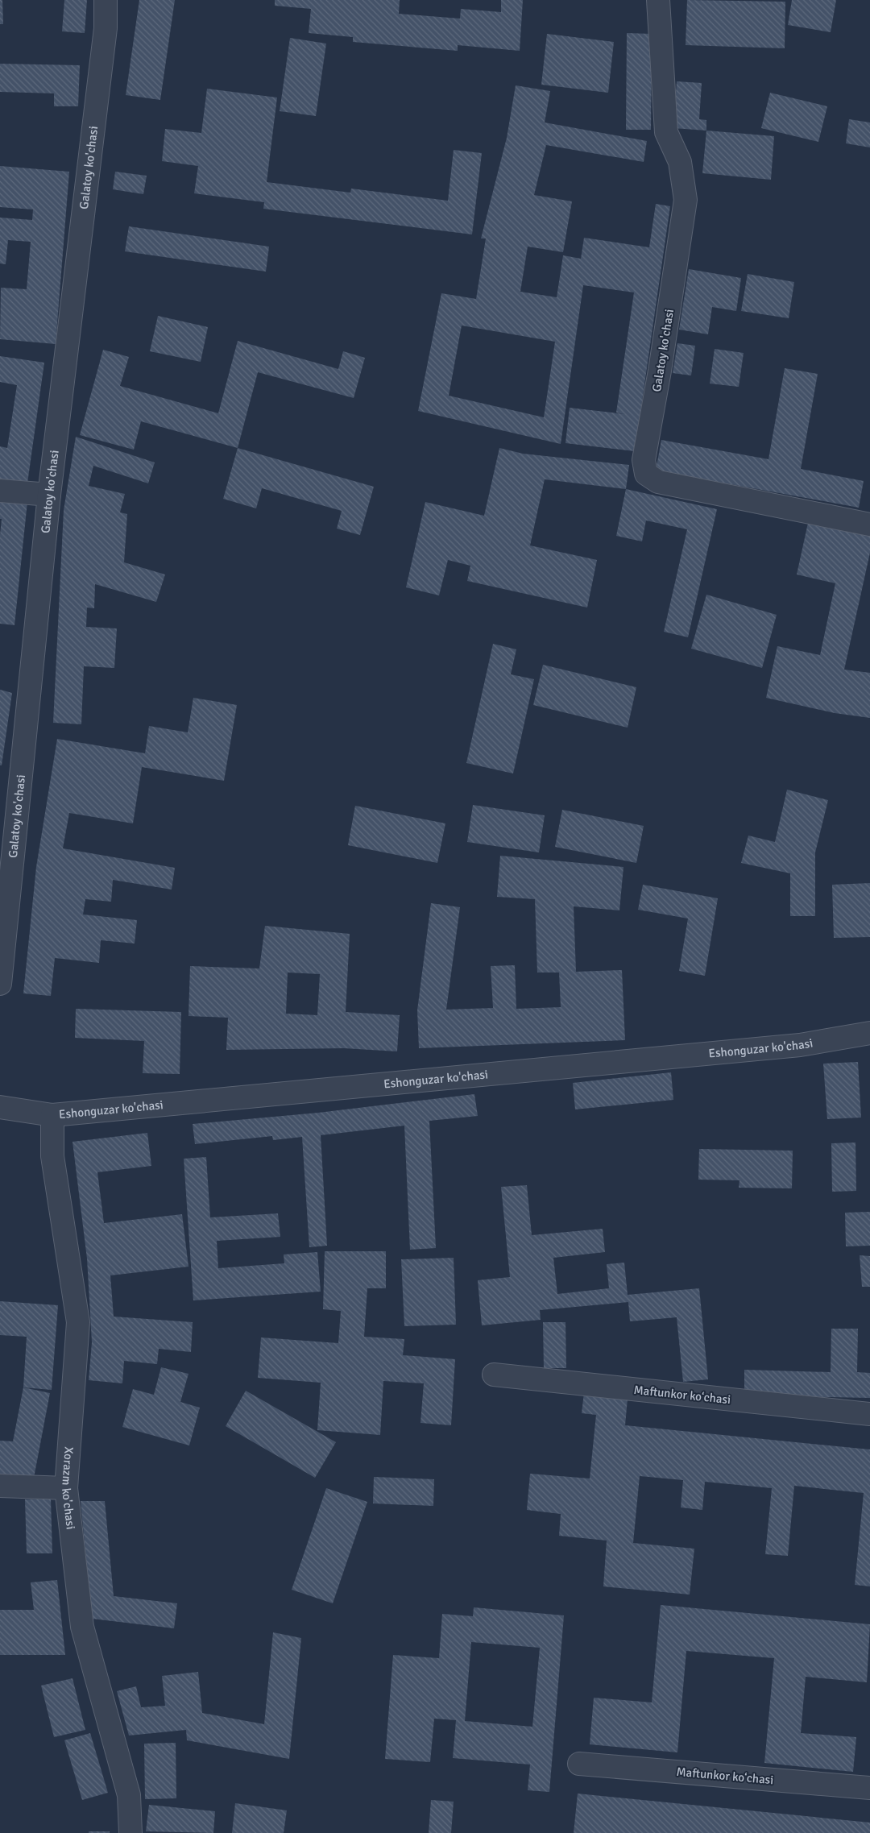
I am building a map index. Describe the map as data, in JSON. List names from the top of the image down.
{
  "streets": {
    "street": [
      "Galatoy ko'chasi",
      "Eshonguzar ko'chasi",
      "Maftunkor koʻchasi",
      "Xorazm ko'chasi"
    ]
  },
  "crossings": [
    ["Eshonguzar ko'chasi", "Xorazm ko'chasi"]
  ]
}
